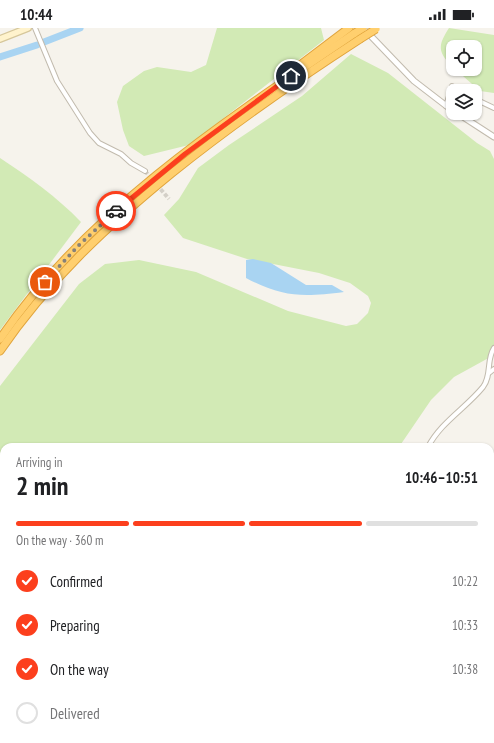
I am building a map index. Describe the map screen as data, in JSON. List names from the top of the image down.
{
  "page": {
    "status": "10:44",
    "heading": ["2 min", "Arriving in", "10:46–10:51"],
    "bar": "On the way · 360 m",
    "list": [
      ["Confirmed", "10:22"],
      ["Preparing", "10:33"],
      ["On the way", "10:38"],
      "Delivered"
    ]
  }
}
